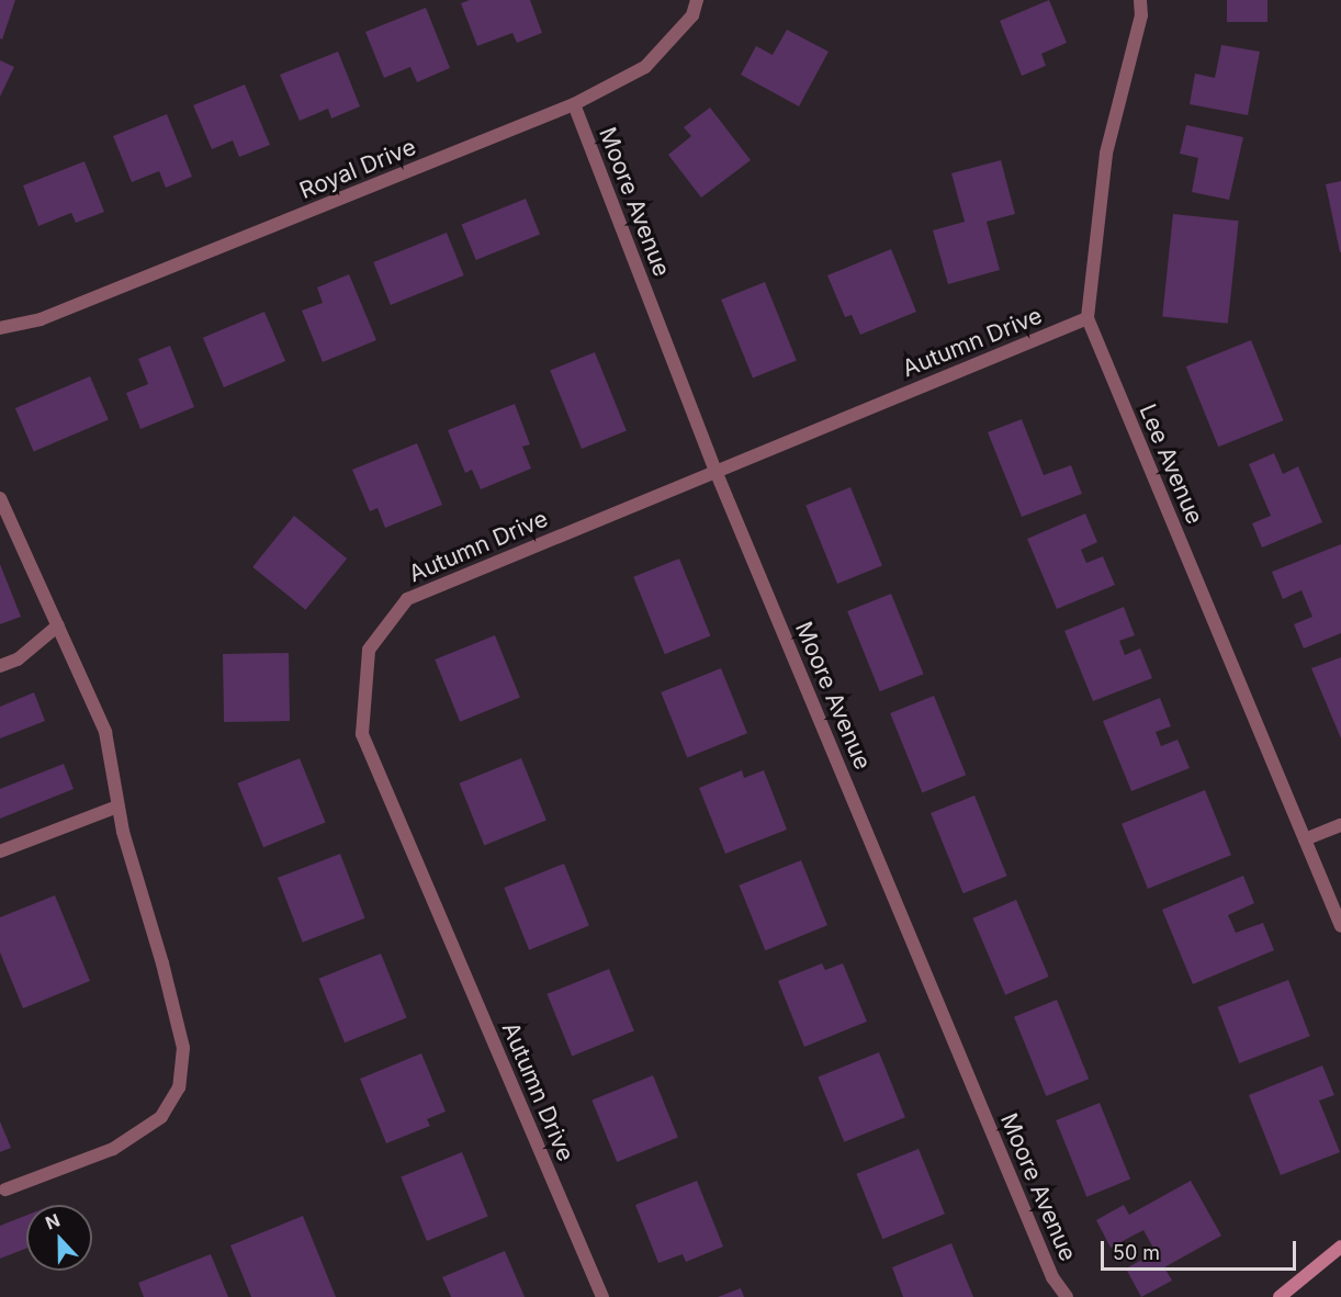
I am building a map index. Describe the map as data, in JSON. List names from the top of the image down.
{
  "streets": {
    "street": [
      "Royal Drive",
      "Moore Avenue",
      "Autumn Drive",
      "Lee Avenue"
    ]
  },
  "crossings": [
    ["Royal Drive", "Moore Avenue"],
    ["Moore Avenue", "Autumn Drive"],
    ["Autumn Drive", "Lee Avenue"]
  ],
  "scale_bar": "50 m",
  "north": "top"
}
